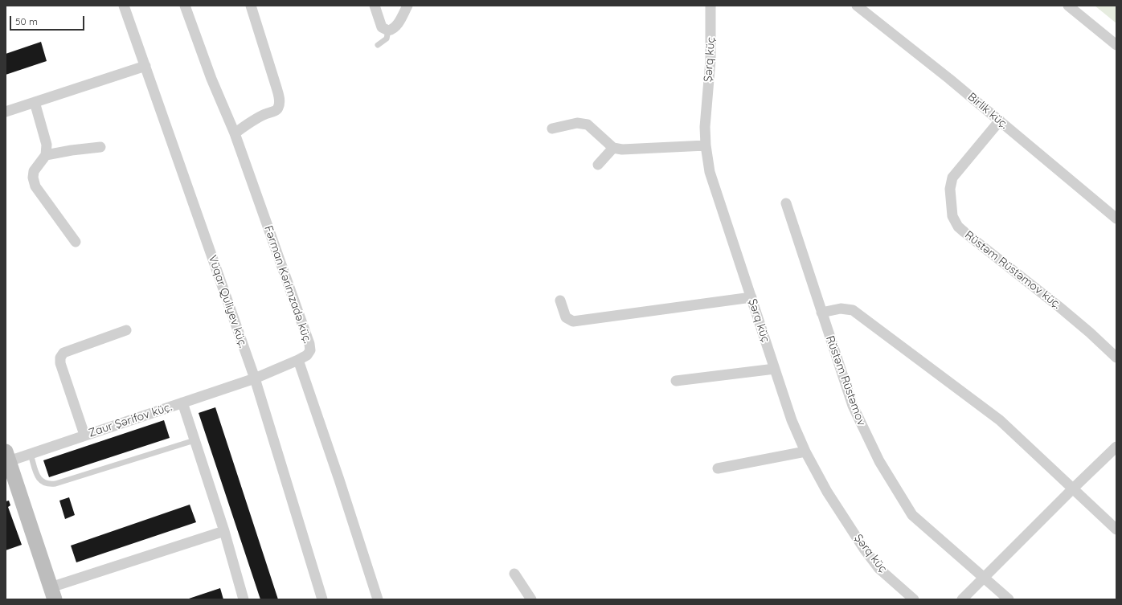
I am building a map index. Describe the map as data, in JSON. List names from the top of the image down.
{
  "streets": {
    "street": [
      "Şərq küç",
      "Birlik küç.",
      "Rüstəm Rüstəmov küç.",
      "Fərman Kərimzadə küç.",
      "Vüqar Quliyev küç.",
      "Rüstəm Rüstəmov",
      "Zaur Şərifov küç."
    ]
  },
  "crossings": [
    ["Birlik küç.", "Rüstəm Rüstəmov küç."],
    ["Fərman Kərimzadə küç.", "Zaur Şərifov küç."],
    ["Vüqar Quliyev küç.", "Zaur Şərifov küç."]
  ],
  "scale_bar": "50 m"
}
